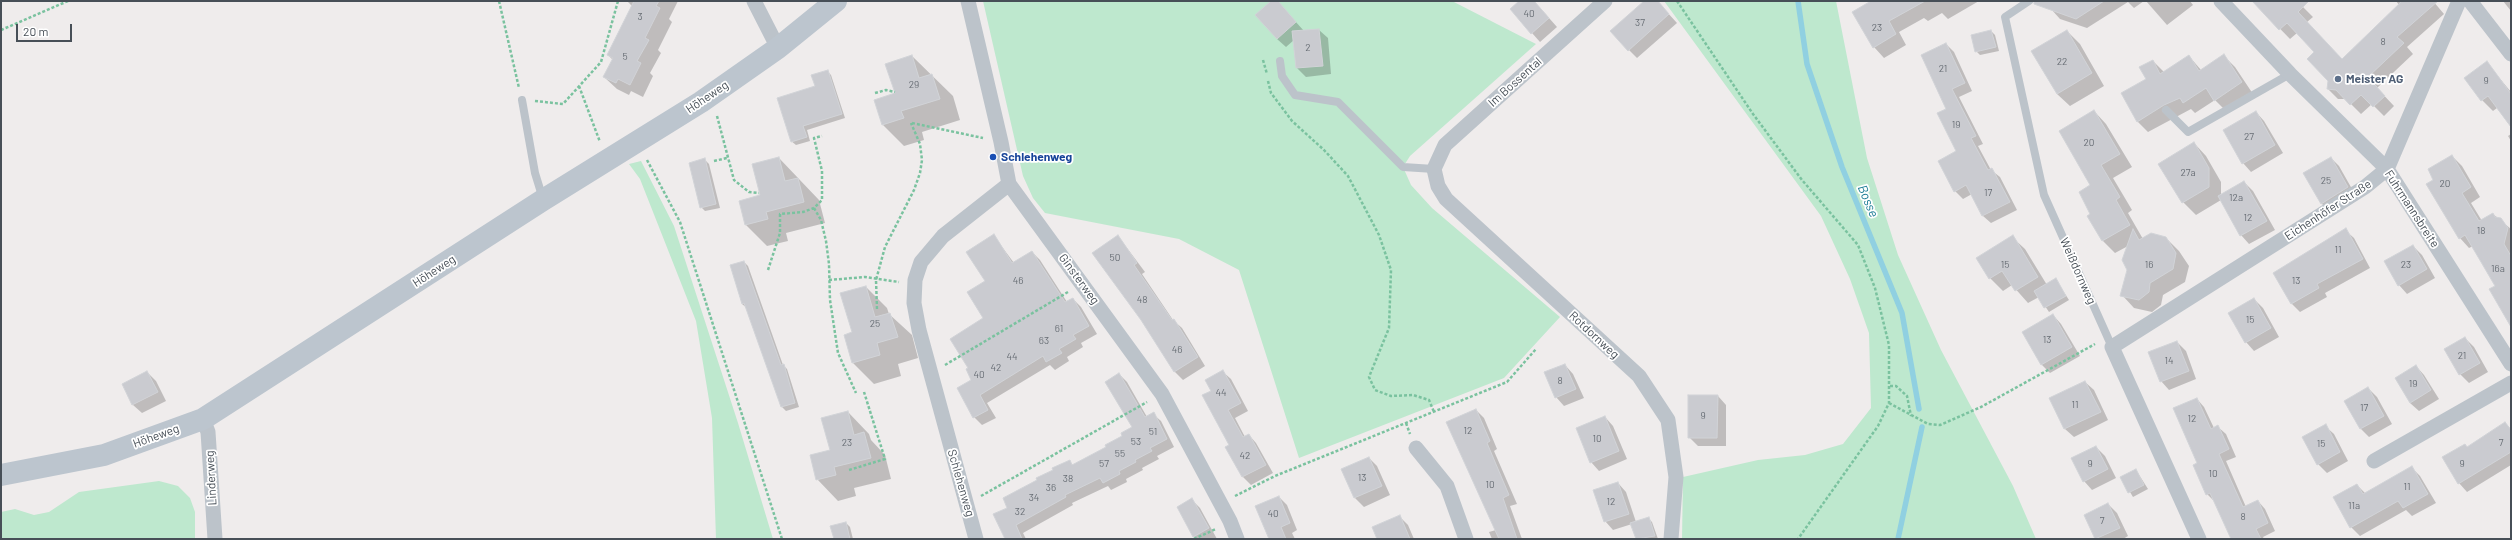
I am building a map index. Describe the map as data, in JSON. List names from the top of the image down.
{
  "streets": {
    "street": [
      "Im Bossental",
      "Höheweg",
      "Fuhrmannsbreite",
      "Eichenhöfer Straße",
      "Weißdornweg",
      "Ginsterweg",
      "Rotdornweg",
      "Linderweg",
      "Schlehenweg"
    ]
  },
  "crossings": [
    ["Im Bossental", "Rotdornweg"],
    ["Höheweg", "Linderweg"],
    ["Fuhrmannsbreite", "Eichenhöfer Straße"],
    ["Eichenhöfer Straße", "Weißdornweg"],
    ["Ginsterweg", "Schlehenweg"]
  ],
  "water": ["Bosse"],
  "places": ["Meister AG", "Schlehenweg"],
  "house_numbers": [
    "40",
    "3",
    "37",
    "23",
    "8",
    "2",
    "5",
    "22",
    "21",
    "9",
    "29",
    "19",
    "27",
    "20",
    "27a",
    "25",
    "20",
    "17",
    "12a",
    "12",
    "18",
    "11",
    "50",
    "15",
    "16",
    "23",
    "16a",
    "46",
    "13",
    "48",
    "15",
    "25",
    "61",
    "13",
    "63",
    "46",
    "21",
    "44",
    "14",
    "42",
    "40",
    "8",
    "19",
    "44",
    "11",
    "17",
    "9",
    "12",
    "12",
    "51",
    "10",
    "53",
    "23",
    "7",
    "15",
    "55",
    "42",
    "57",
    "9",
    "9",
    "10",
    "13",
    "38",
    "10",
    "11",
    "36",
    "34",
    "12",
    "11a",
    "32",
    "40",
    "8",
    "7"
  ],
  "scale_bar": "20 m"
}
